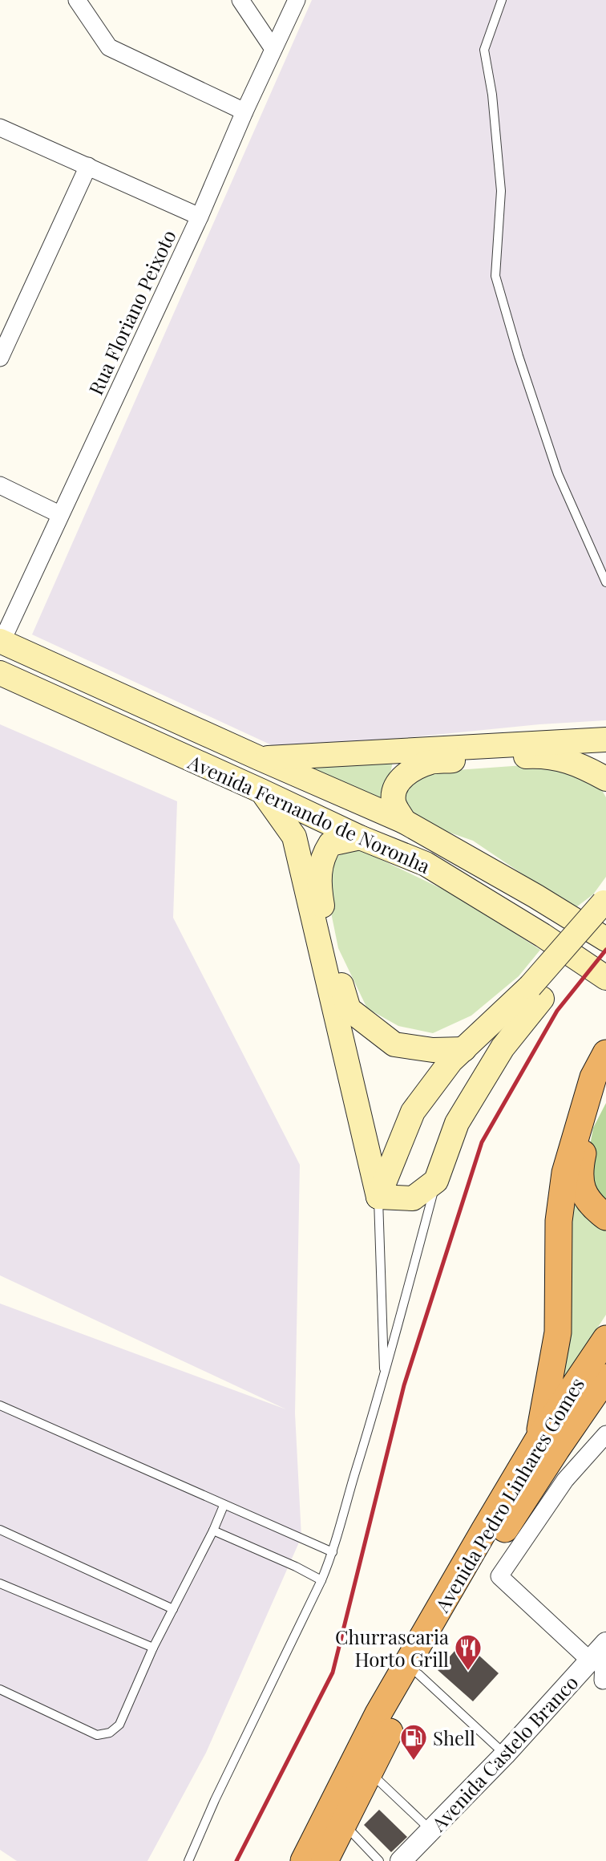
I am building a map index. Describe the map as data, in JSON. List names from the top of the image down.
{
  "streets": {
    "highway": ["Avenida Pedro Linhares Gomes"],
    "main road": ["Avenida Fernando de Noronha"],
    "street": ["Rua Floriano Peixoto", "Avenida Castelo Branco"]
  },
  "crossings": [
    ["Rua Floriano Peixoto", "Avenida Fernando de Noronha"]
  ],
  "places": {
    "restaurant": ["Churrascaria Horto Grill"],
    "fuel station": ["Shell"]
  }
}
